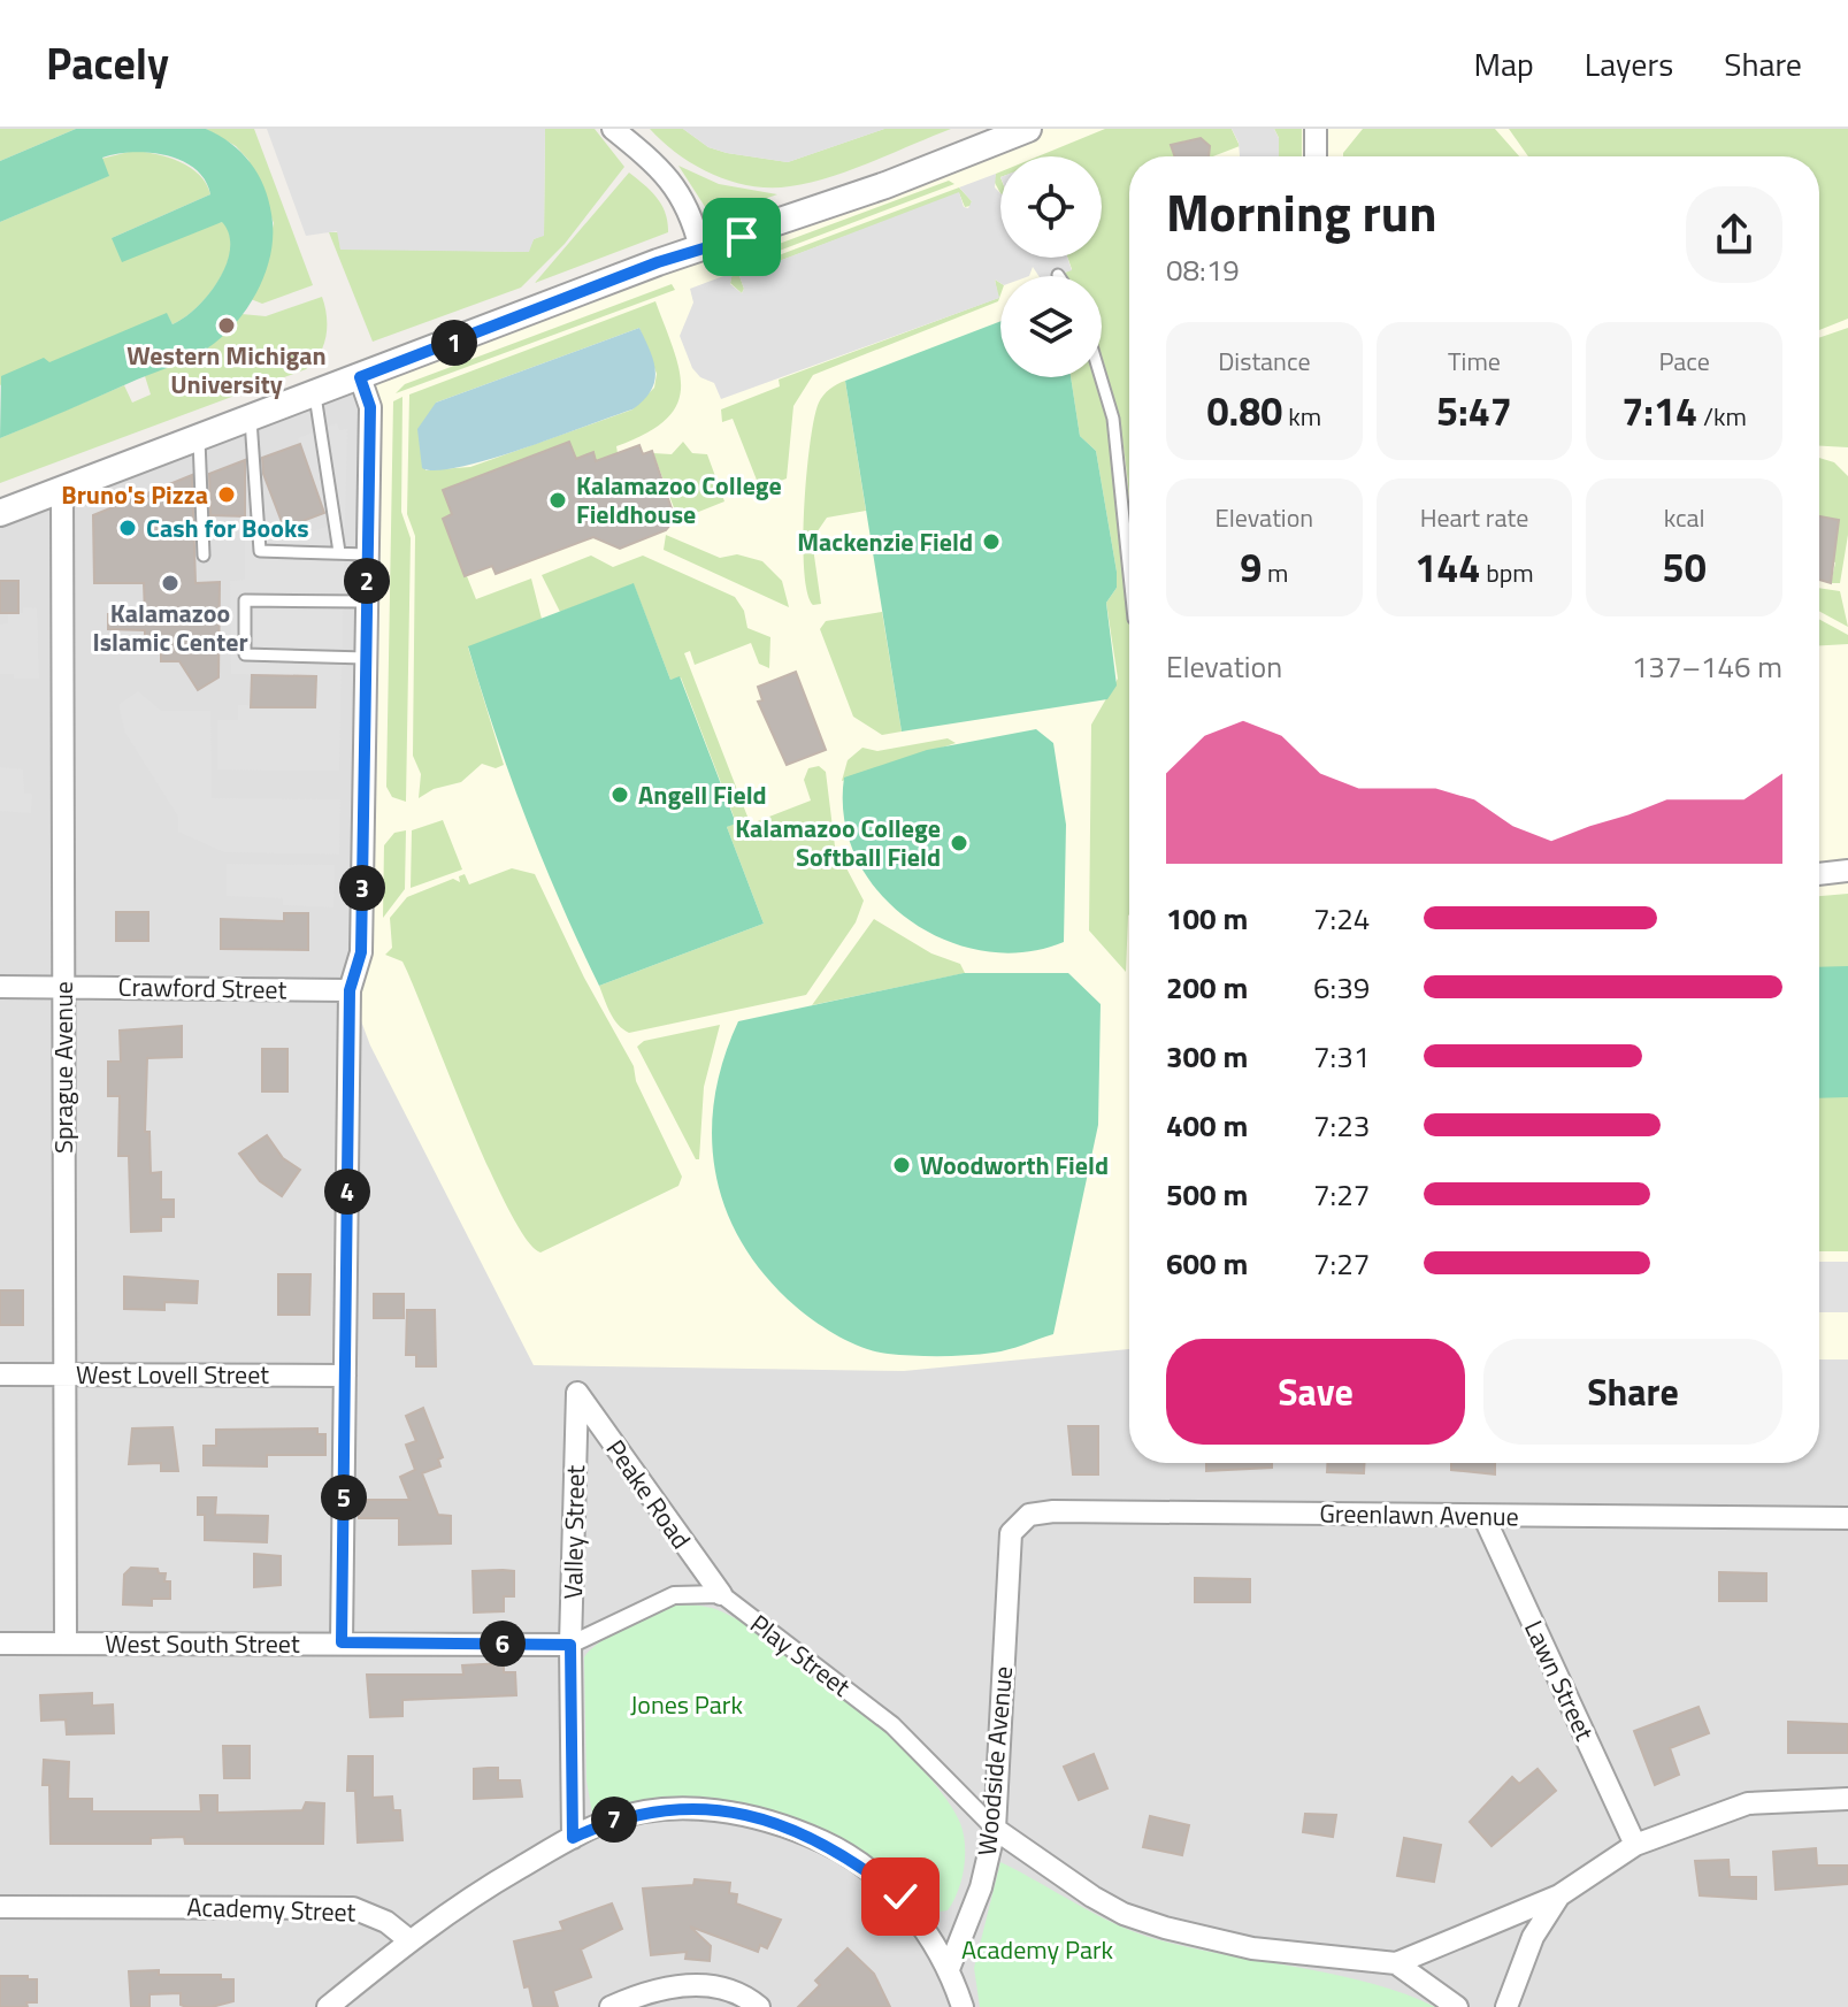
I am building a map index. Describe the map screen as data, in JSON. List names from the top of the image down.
{
  "streets": {
    "street": [
      "Crawford Street",
      "Sprague Avenue",
      "West Lovell Street",
      "Peake Road",
      "Greenlawn Avenue",
      "Valley Street",
      "West South Street",
      "Play Street",
      "Lawn Street",
      "Woodside Avenue",
      "Academy Street"
    ]
  },
  "crossings": [
    ["Crawford Street", "Sprague Avenue"],
    ["Sprague Avenue", "West Lovell Street"],
    ["Sprague Avenue", "West South Street"],
    ["Peake Road", "Valley Street"],
    ["Peake Road", "Play Street"],
    ["Greenlawn Avenue", "Lawn Street"],
    ["Greenlawn Avenue", "Woodside Avenue"],
    ["Valley Street", "West South Street"],
    ["Play Street", "Woodside Avenue"]
  ],
  "parks": ["Jones Park", "Academy Park"],
  "places": [
    "Western Michigan University",
    "Bruno's Pizza",
    "Kalamazoo College Fieldhouse",
    "Cash for Books",
    "Mackenzie Field",
    "Kalamazoo Islamic Center",
    "Angell Field",
    "Kalamazoo College Softball Field",
    "Woodworth Field"
  ],
  "page": {
    "header": "Pacely",
    "nav": ["Map", "Layers", "Share"],
    "heading": ["Morning run", "08:19"],
    "stats": [
      ["Distance", "0.80 km"],
      ["Time", "5:47"],
      ["Pace", "7:14 /km"],
      ["Elevation", "9 m"],
      ["Heart rate", "144 bpm"],
      ["kcal", "50"]
    ],
    "pins": [
      "1",
      "2",
      "3",
      "4",
      "5",
      "6",
      "7"
    ],
    "chart": ["Elevation", "137–146 m"],
    "list": [
      {
        "name": "100 m",
        "note": "7:24"
      },
      {
        "name": "200 m",
        "note": "6:39"
      },
      {
        "name": "300 m",
        "note": "7:31"
      },
      {
        "name": "400 m",
        "note": "7:23"
      },
      {
        "name": "500 m",
        "note": "7:27"
      },
      {
        "name": "600 m",
        "note": "7:27"
      }
    ],
    "buttons": ["Save", "Share"]
  }
}
